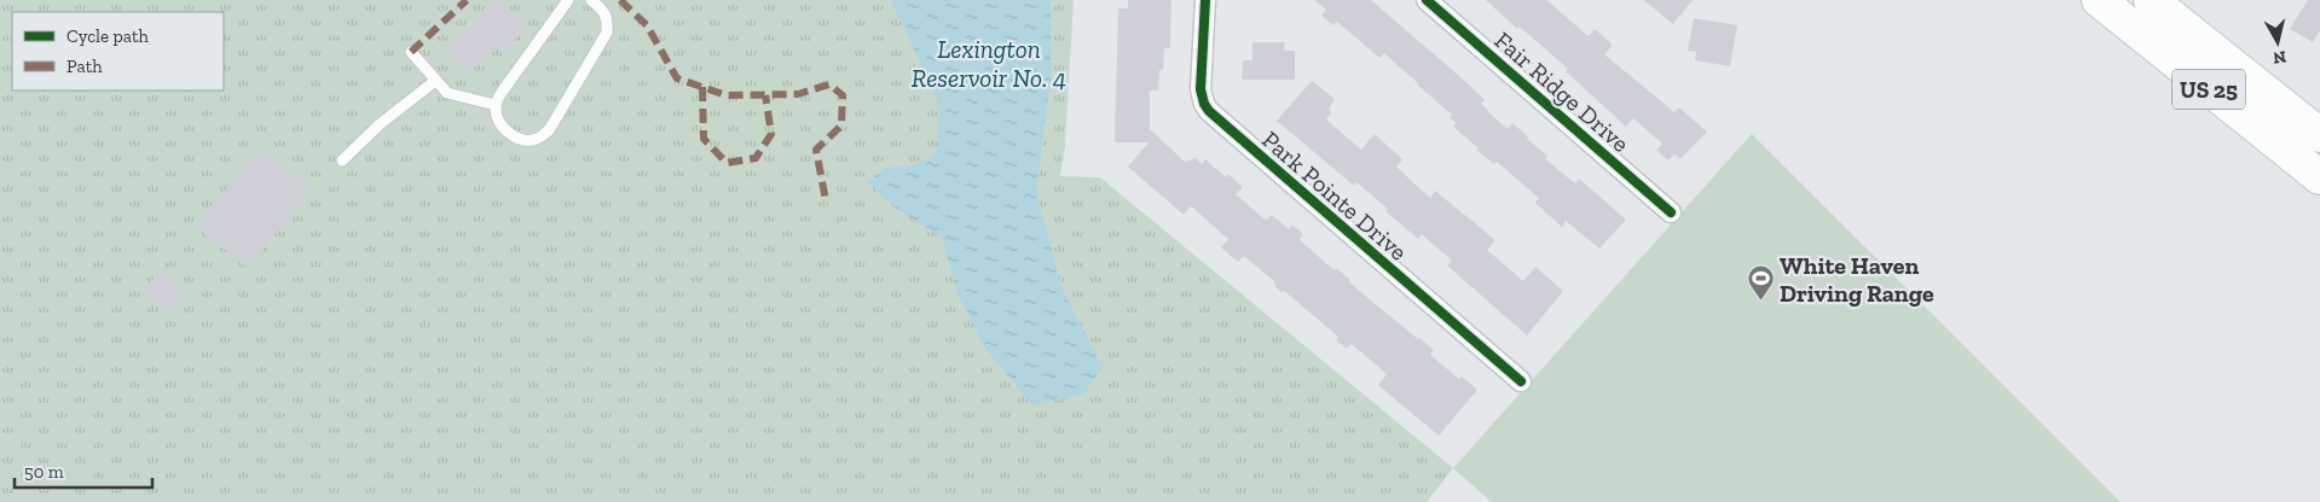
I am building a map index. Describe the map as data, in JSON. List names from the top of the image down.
{
  "streets": {
    "highway": ["US 25"],
    "street": ["Fair Ridge Drive", "Park Pointe Drive"]
  },
  "water": ["Lexington Reservoir No. 4"],
  "places": {
    "sports": ["White Haven Driving Range"]
  },
  "legend": ["Cycle path", "Path"],
  "scale_bar": "50 m",
  "north": "bottom"
}
